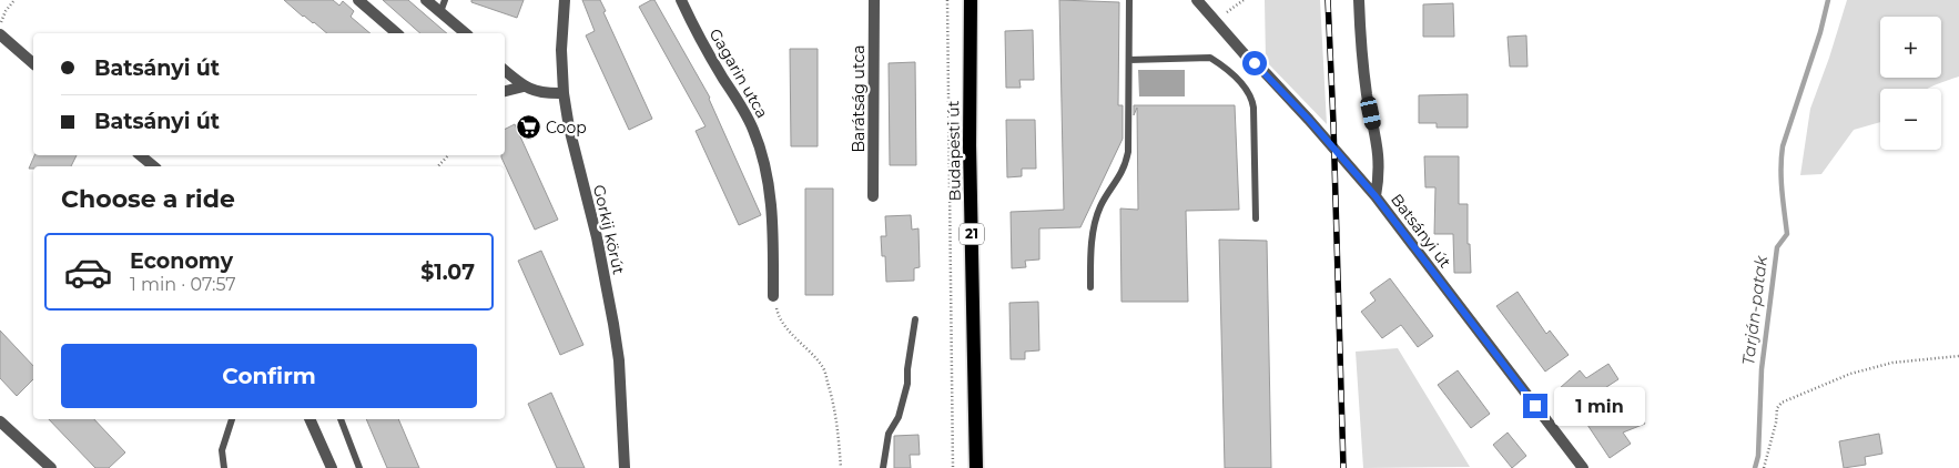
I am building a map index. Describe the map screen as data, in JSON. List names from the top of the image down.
{
  "streets": {
    "main road": ["Budapesti út", "21"],
    "street": [
      "Gagarin utca",
      "Barátság utca",
      "Gorkij körút",
      "Batsányi út"
    ]
  },
  "water": ["Tarján-patak"],
  "places": {
    "supermarket": ["Coop"]
  },
  "page": {
    "map_buttons": ["+", "−"],
    "banner": ["Batsányi út", "Batsányi út"],
    "heading": "Choose a ride",
    "list": [
      {
        "name": "Economy",
        "note": "1 min · 07:57",
        "value": "$1.07"
      }
    ],
    "buttons": "Confirm",
    "bubble": "1 min"
  }
}
